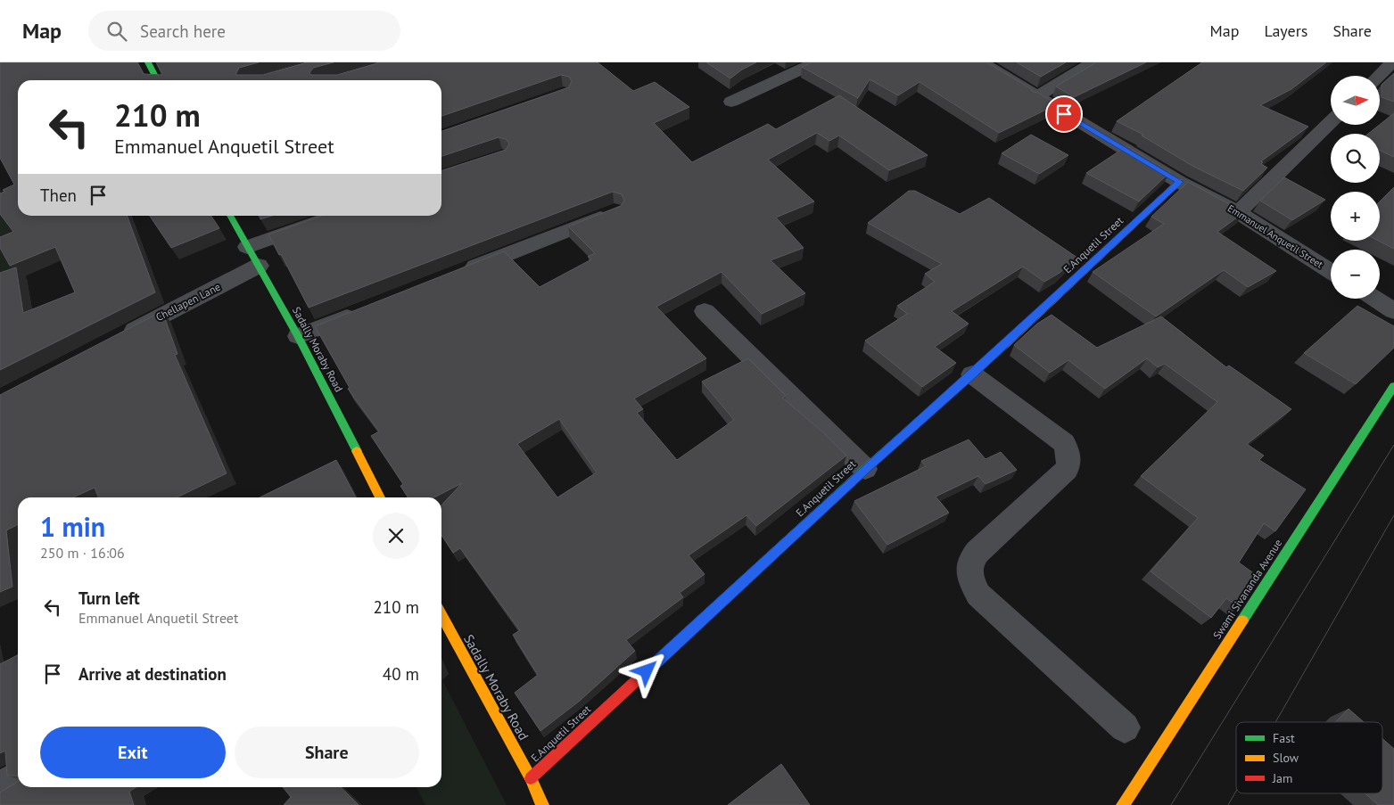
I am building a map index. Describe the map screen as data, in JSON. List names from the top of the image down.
{
  "streets": {
    "street": [
      "Emmanuel Anquetil Street",
      "E.Anquetil Street",
      "Chellapen Lane",
      "Sadally Moraby Road",
      "Swami Sivananda Avenue"
    ]
  },
  "crossings": [
    ["Emmanuel Anquetil Street", "E.Anquetil Street"],
    ["E.Anquetil Street", "Sadally Moraby Road"],
    ["Chellapen Lane", "Sadally Moraby Road"]
  ],
  "legend": ["Fast", "Slow", "Jam"],
  "north": "right",
  "page": {
    "header": "Map",
    "search": "Search here",
    "nav": ["Map", "Layers", "Share"],
    "map_buttons": ["+", "−"],
    "turn": ["210 m", "Emmanuel Anquetil Street"],
    "then": "Then",
    "heading": ["1 min", "250 m · 16:06"],
    "list": [
      {
        "name": "Turn left",
        "note": "Emmanuel Anquetil Street",
        "value": "210 m"
      },
      {
        "name": "Arrive at destination",
        "value": "40 m"
      }
    ],
    "buttons": ["Exit", "Share"]
  }
}
